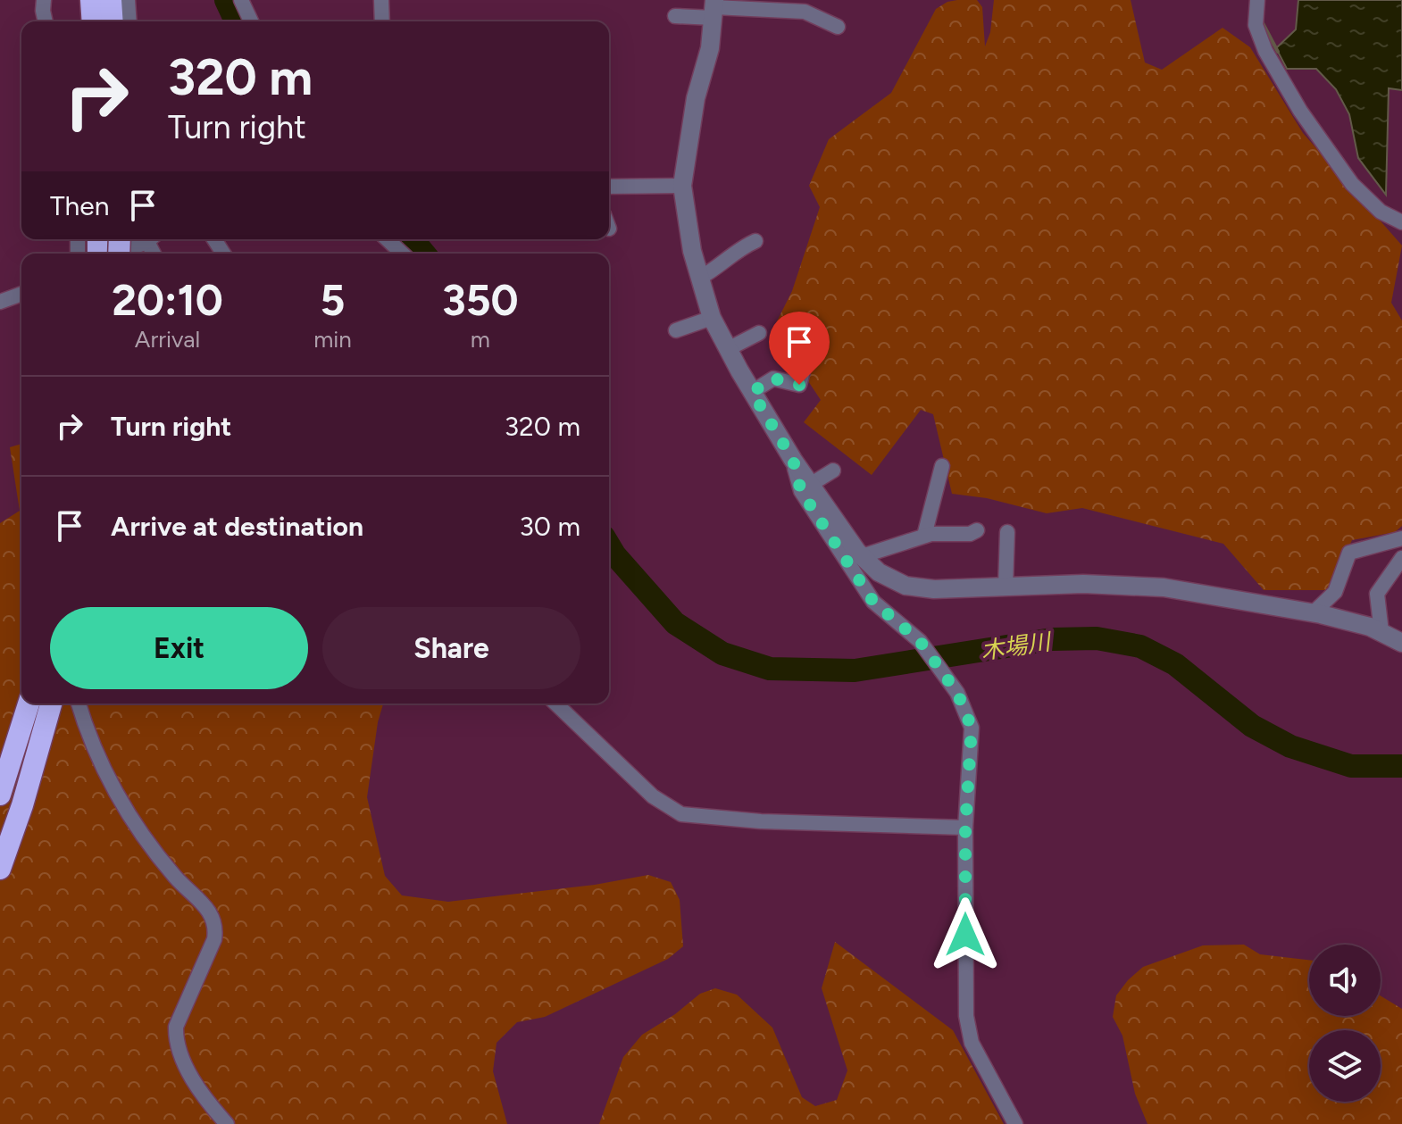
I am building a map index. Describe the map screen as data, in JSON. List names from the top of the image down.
{
  "water": ["木場川"],
  "page": {
    "turn": ["320 m", "Turn right"],
    "then": "Then",
    "eta": [
      "20:10",
      "Arrival",
      "5",
      "min",
      "350",
      "m"
    ],
    "list": [
      {
        "name": "Turn right",
        "value": "320 m"
      },
      {
        "name": "Arrive at destination",
        "value": "30 m"
      }
    ],
    "buttons": ["Exit", "Share"]
  }
}
